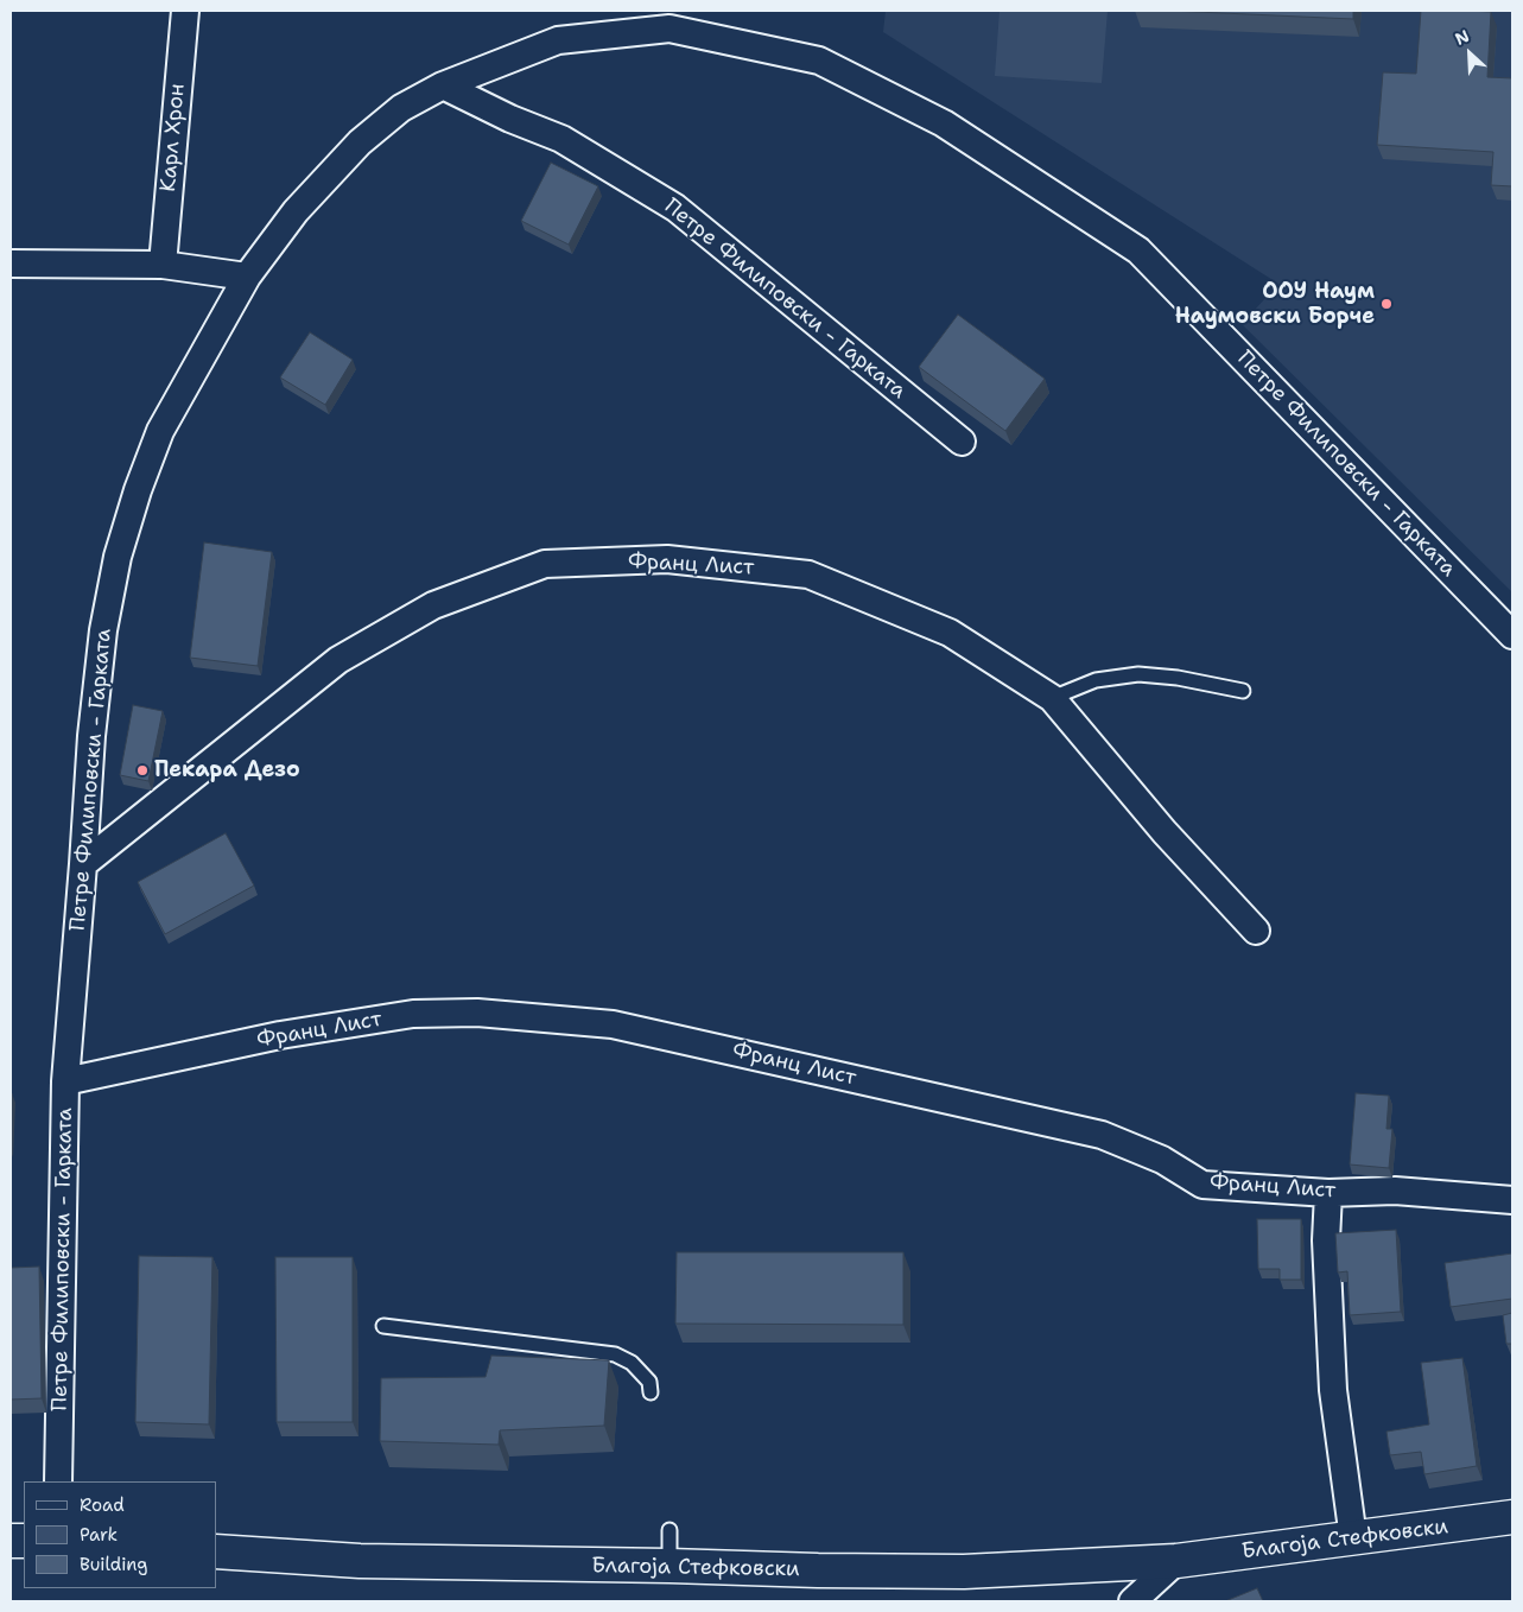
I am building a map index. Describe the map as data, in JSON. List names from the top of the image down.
{
  "streets": {
    "main road": ["Благоја Стефковски"],
    "street": ["Карл Хрон", "Петре Филиповски - Гарката", "Франц Лист"]
  },
  "crossings": [
    ["Петре Филиповски - Гарката", "Франц Лист"]
  ],
  "places": ["ООУ Наум Наумовски Борче", "Пекара Дезо"],
  "legend": ["Road", "Park", "Building"],
  "north": "top left"
}
